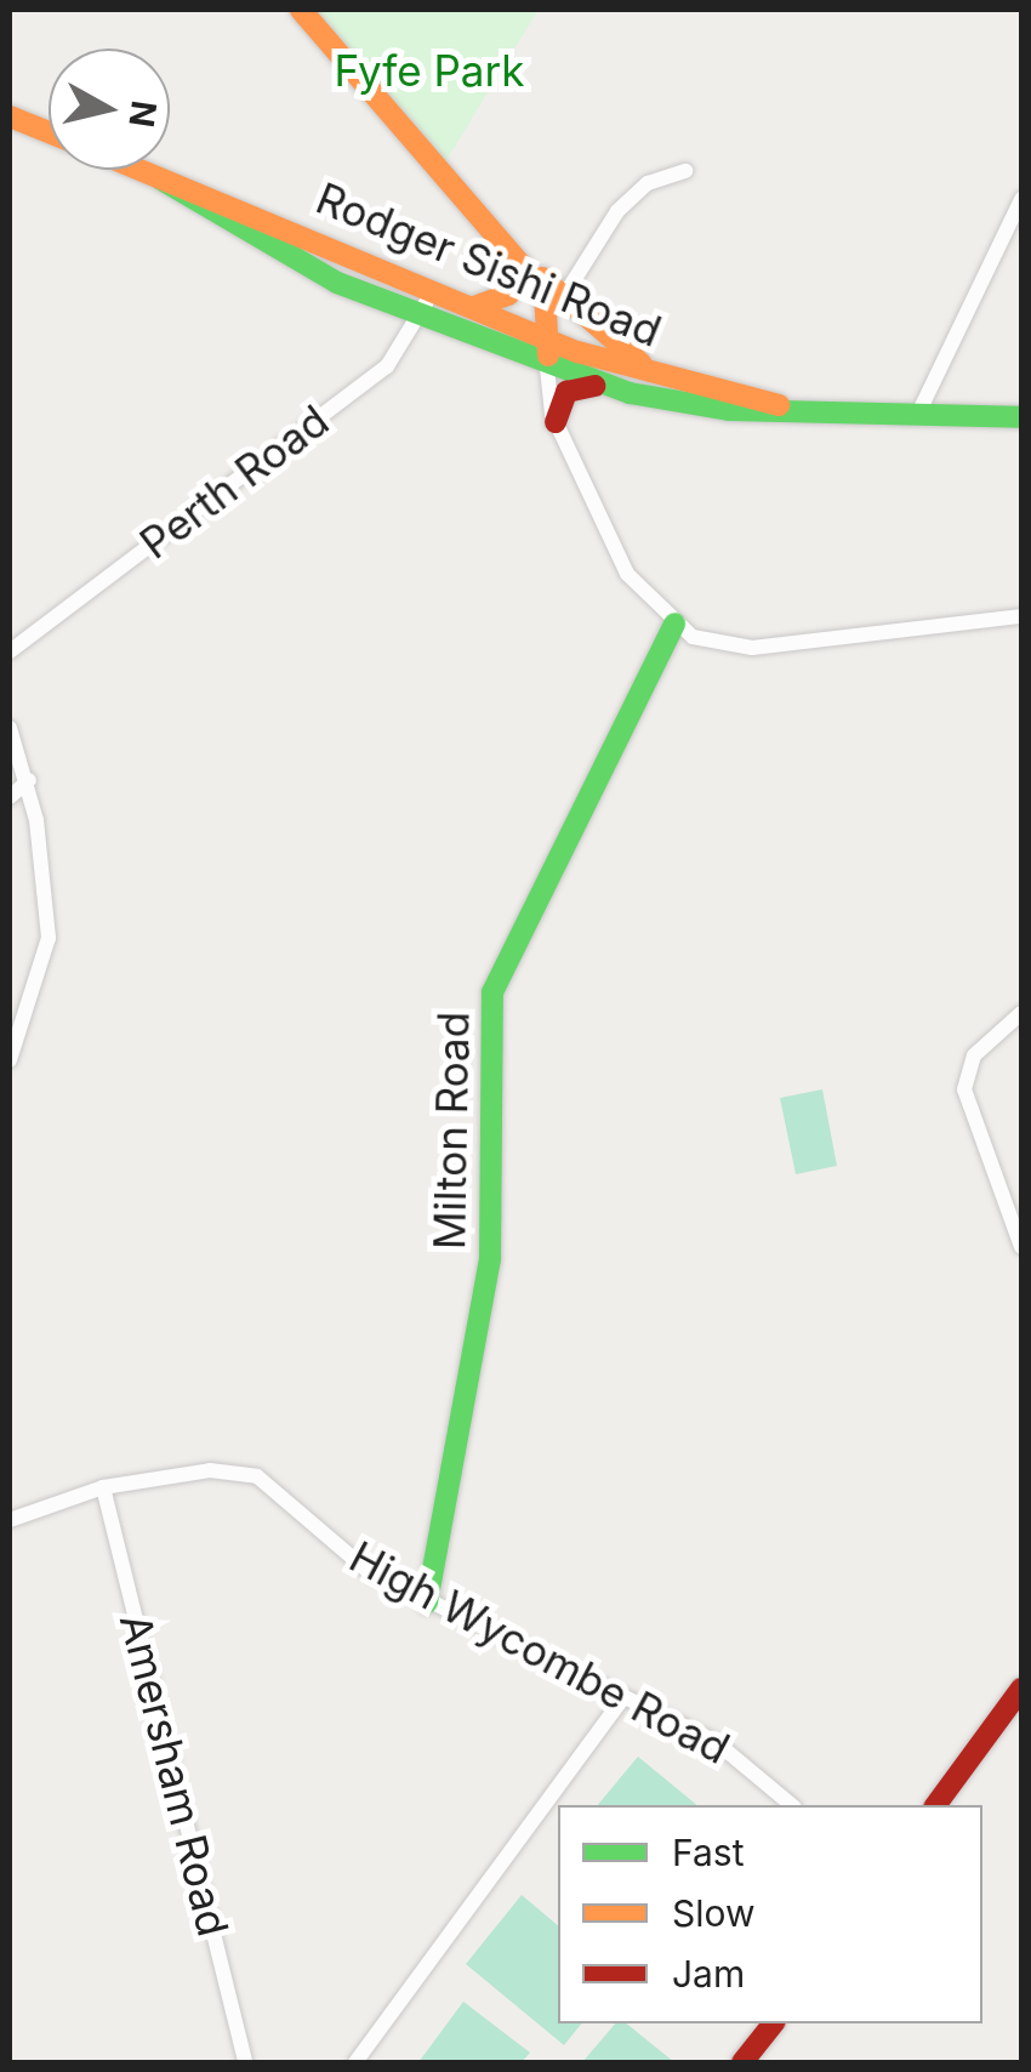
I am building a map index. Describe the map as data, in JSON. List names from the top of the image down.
{
  "streets": {
    "main road": ["Rodger Sishi Road", "Milton Road"],
    "street": ["Perth Road", "High Wycombe Road", "Amersham Road"]
  },
  "crossings": [
    ["Rodger Sishi Road", "Perth Road"],
    ["Milton Road", "High Wycombe Road"],
    ["High Wycombe Road", "Amersham Road"]
  ],
  "parks": ["Fyfe Park"],
  "legend": ["Fast", "Slow", "Jam"],
  "north": "right"
}
